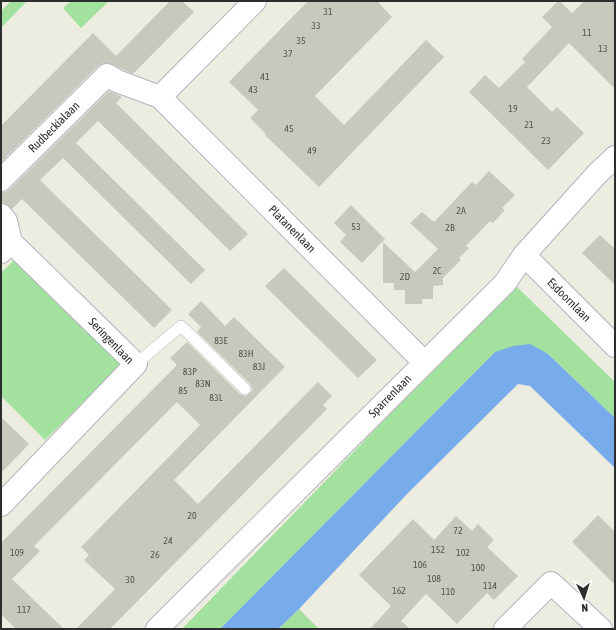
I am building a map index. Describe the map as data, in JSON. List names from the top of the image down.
{
  "streets": {
    "street": [
      "Rudbeckialaan",
      "Platanenlaan",
      "Esdoornlaan",
      "Seringenlaan",
      "Sparrenlaan"
    ]
  },
  "crossings": [
    ["Rudbeckialaan", "Platanenlaan"],
    ["Platanenlaan", "Sparrenlaan"],
    ["Esdoornlaan", "Sparrenlaan"]
  ],
  "house_numbers": [
    "31",
    "33",
    "11",
    "35",
    "13",
    "37",
    "41",
    "43",
    "19",
    "21",
    "45",
    "23",
    "49",
    "2A",
    "53",
    "2B",
    "2C",
    "2D",
    "83E",
    "83H",
    "83J",
    "83P",
    "83N",
    "85",
    "83L",
    "20",
    "72",
    "24",
    "152",
    "109",
    "102",
    "26",
    "106",
    "100",
    "108",
    "30",
    "114",
    "162",
    "110",
    "117"
  ],
  "north": "bottom"
}
